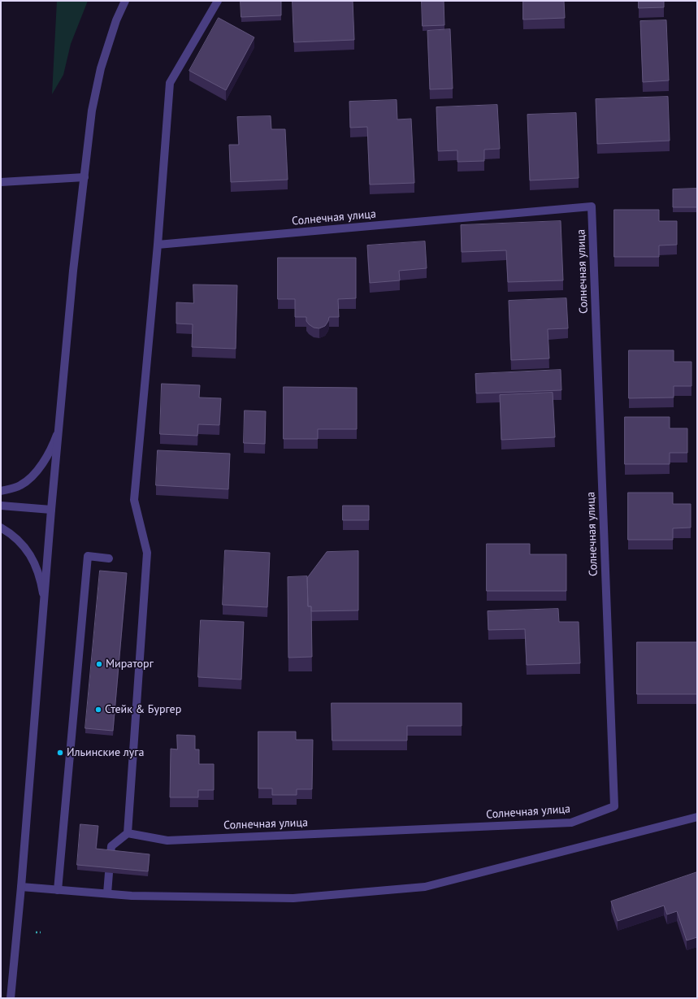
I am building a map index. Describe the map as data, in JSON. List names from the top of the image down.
{
  "streets": {
    "street": ["Солнечная улица"]
  },
  "places": ["Мираторг", "Стейк & Бургер", "Ильинские луга"]
}
